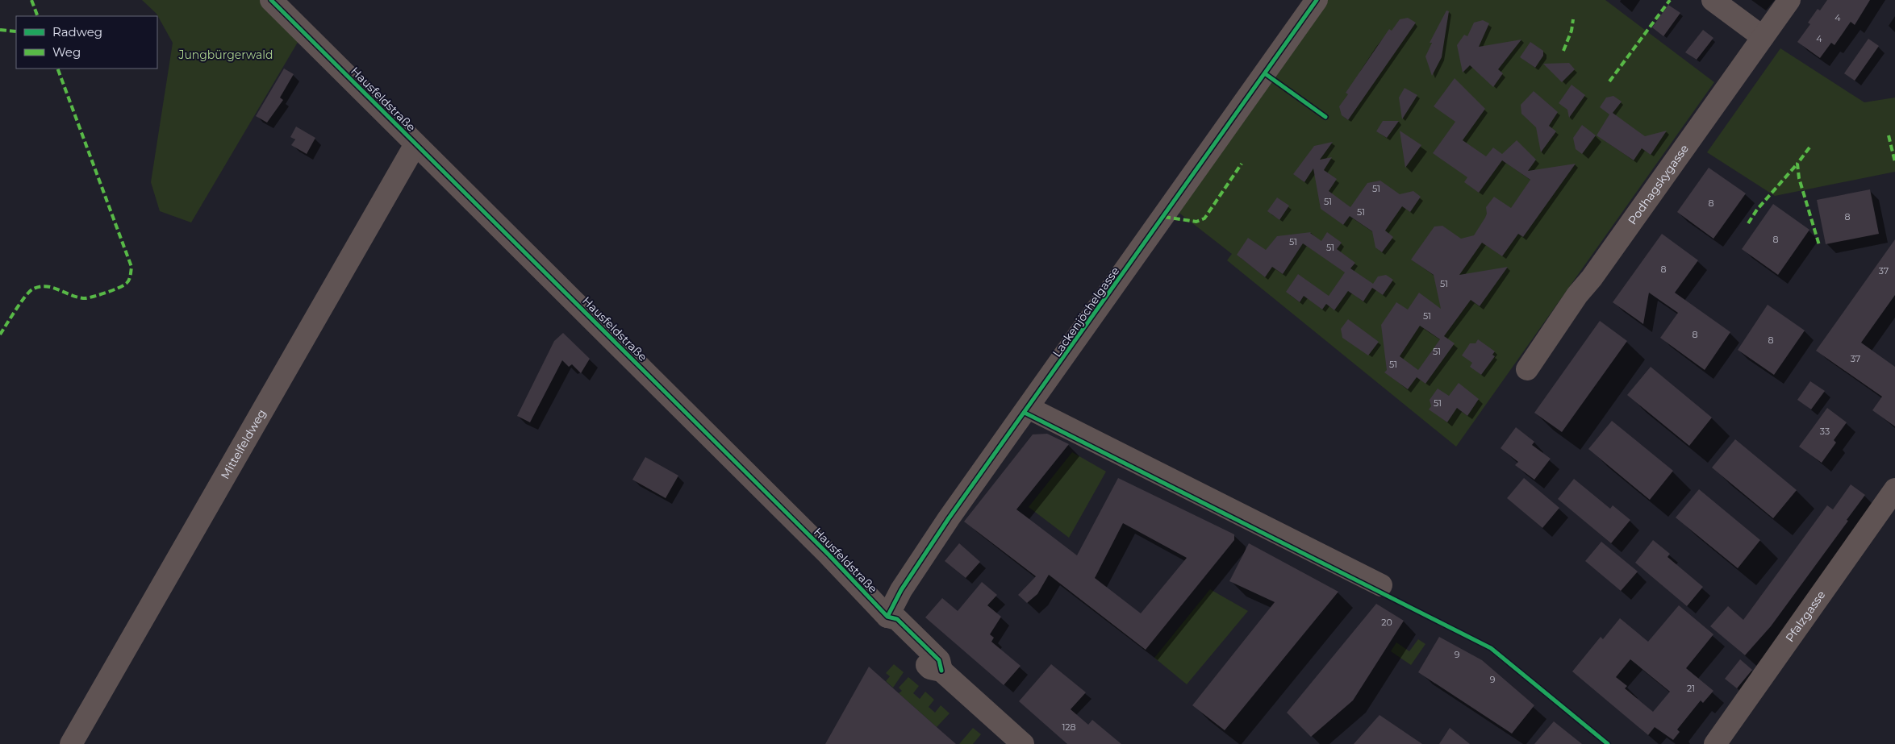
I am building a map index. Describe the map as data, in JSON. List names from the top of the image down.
{
  "streets": {
    "street": [
      "Hausfeldstraße",
      "Podhagskygasse",
      "Lackenjöchelgasse",
      "Mittelfeldweg",
      "Pfalzgasse"
    ]
  },
  "crossings": [
    ["Hausfeldstraße", "Lackenjöchelgasse"],
    ["Hausfeldstraße", "Mittelfeldweg"]
  ],
  "parks": ["Jungbürgerwald"],
  "house_numbers": [
    "4",
    "4",
    "51",
    "51",
    "8",
    "51",
    "8",
    "8",
    "51",
    "51",
    "8",
    "37",
    "51",
    "51",
    "8",
    "8",
    "51",
    "37",
    "51",
    "51",
    "33",
    "20",
    "9",
    "9",
    "21",
    "128"
  ],
  "legend": ["Radweg", "Weg"]
}
